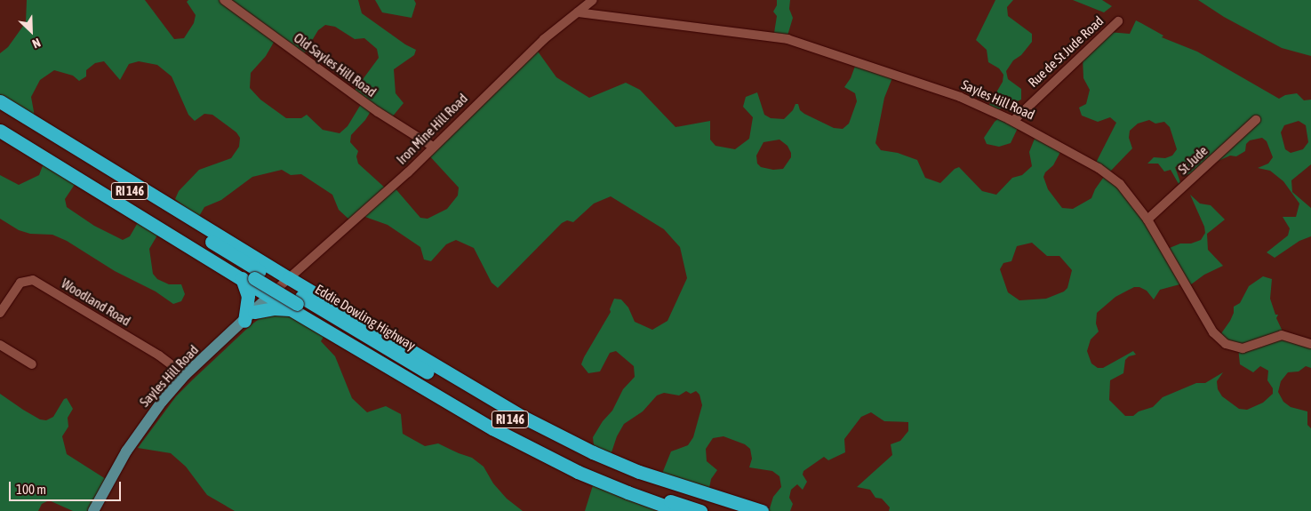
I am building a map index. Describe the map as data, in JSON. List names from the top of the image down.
{
  "streets": {
    "highway": ["RI 146", "Eddie Dowling Highway"],
    "main road": ["Sayles Hill Road"],
    "street": [
      "Rue de St Jude Road",
      "Old Sayles Hill Road",
      "Iron Mine Hill Road",
      "St Jude",
      "Woodland Road"
    ]
  },
  "crossings": [
    ["Rue de St Jude Road", "Sayles Hill Road"],
    ["Old Sayles Hill Road", "Iron Mine Hill Road"],
    ["Sayles Hill Road", "Iron Mine Hill Road"],
    ["Sayles Hill Road", "St Jude"],
    ["Sayles Hill Road", "Woodland Road"]
  ],
  "scale_bar": "100 m",
  "north": "bottom right"
}
